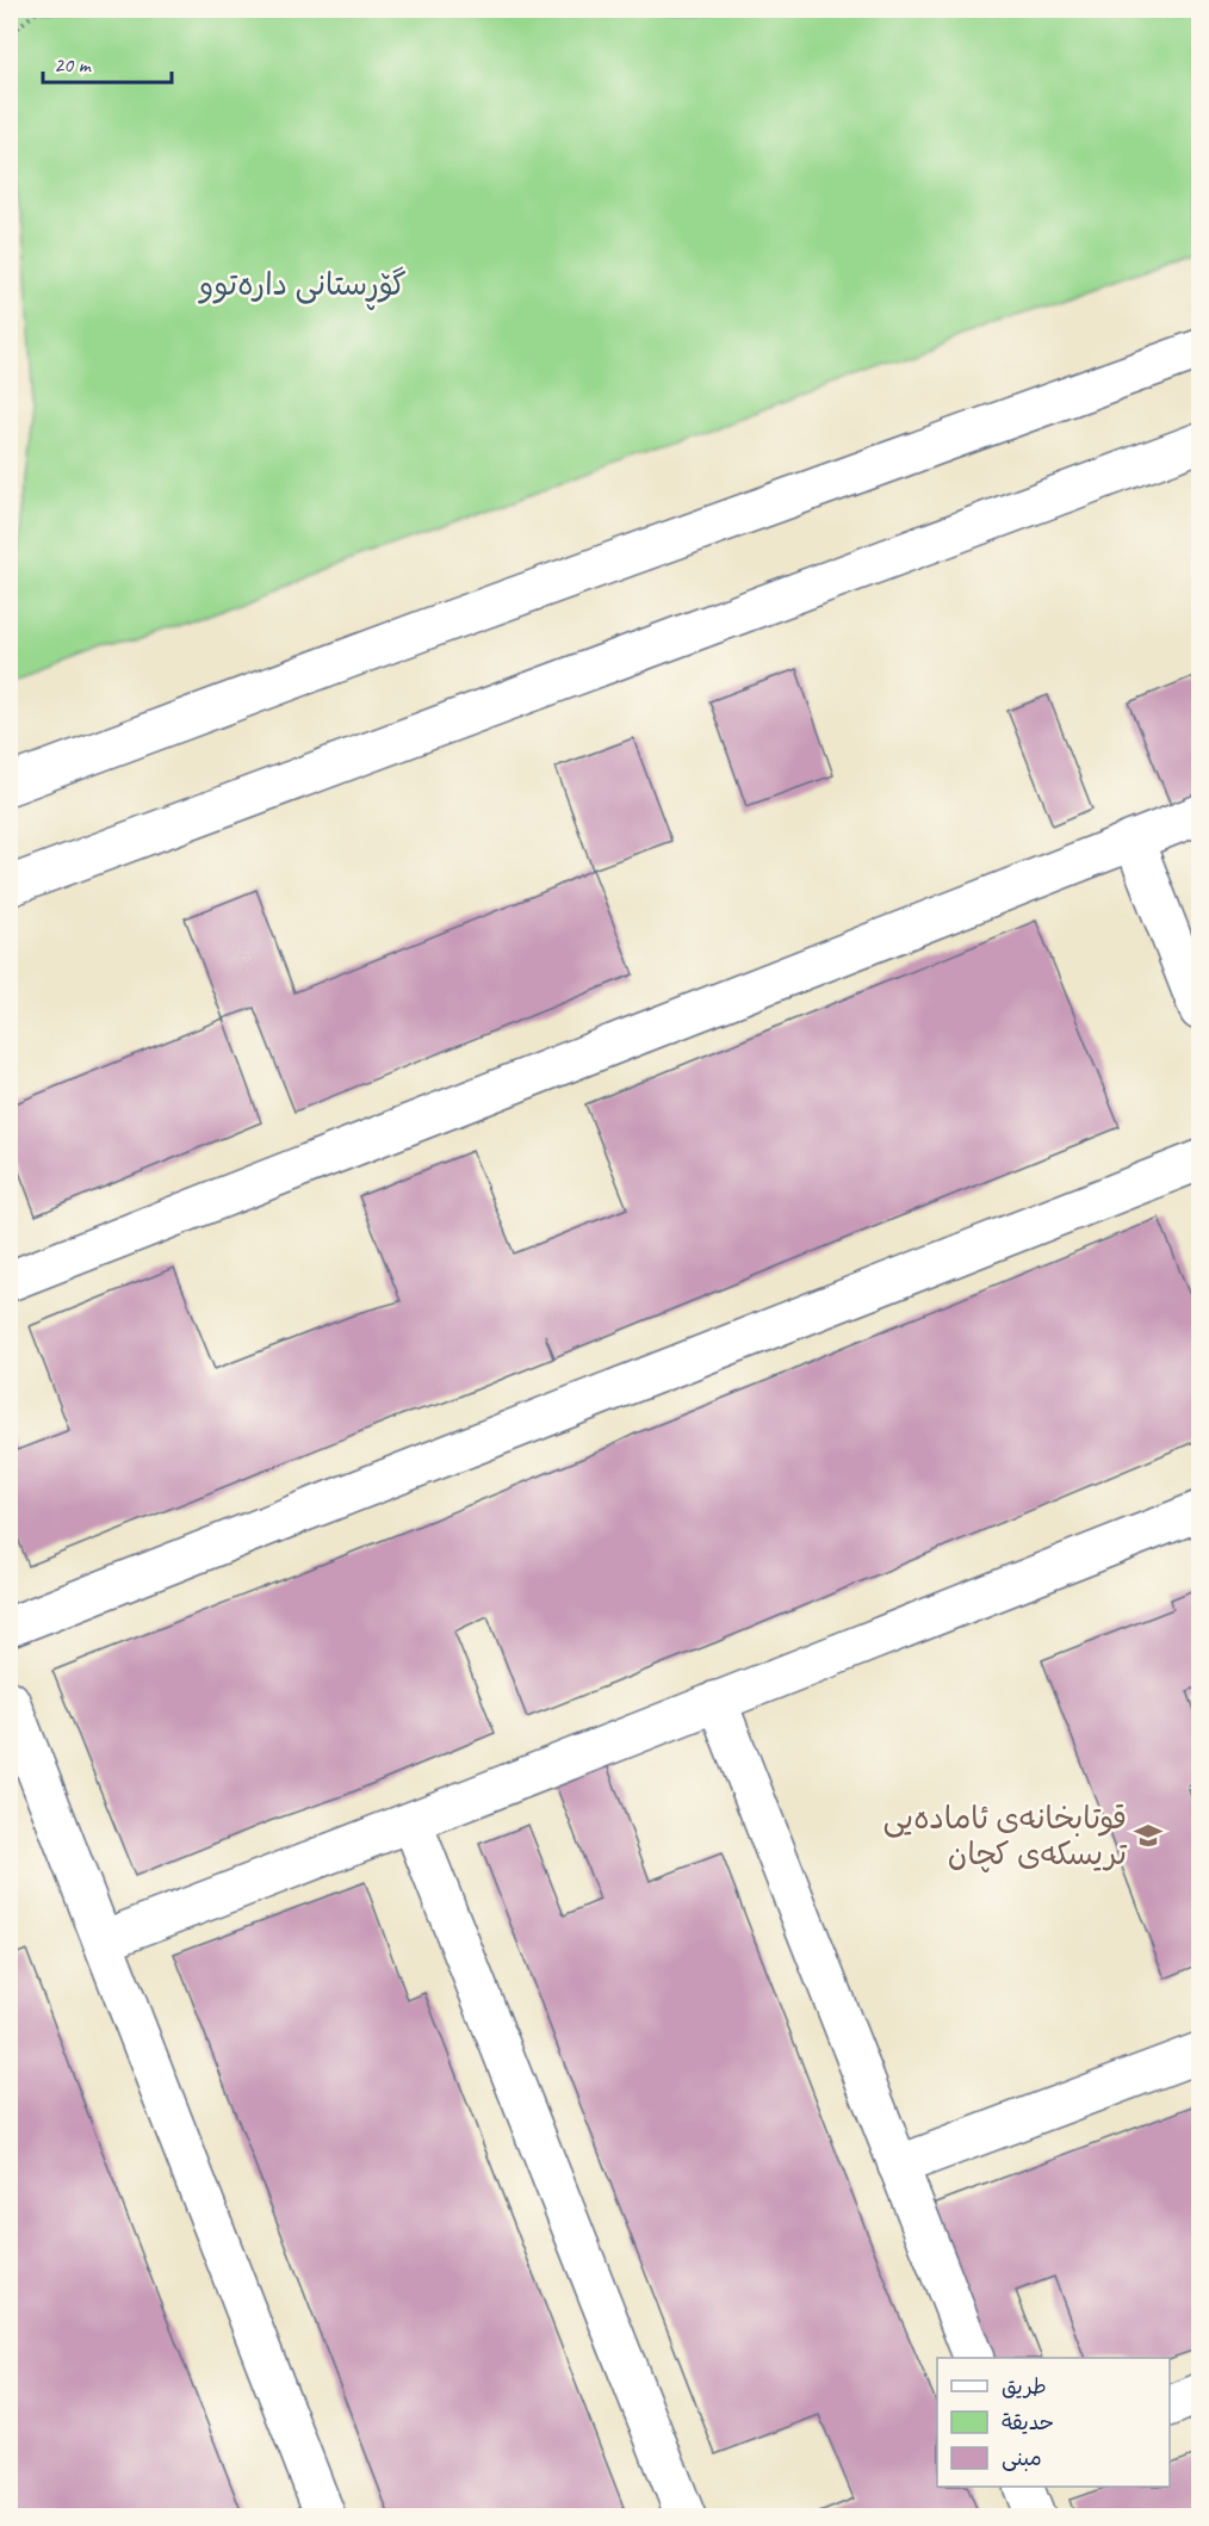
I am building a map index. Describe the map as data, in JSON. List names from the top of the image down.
{
  "parks": ["گۆڕستانی دارەتوو"],
  "places": {
    "school or university": ["قوتابخانەی ئامادەیی تریسکەی کچان"]
  },
  "legend": ["طريق", "حديقة", "مبنى"],
  "scale_bar": "20 m"
}
